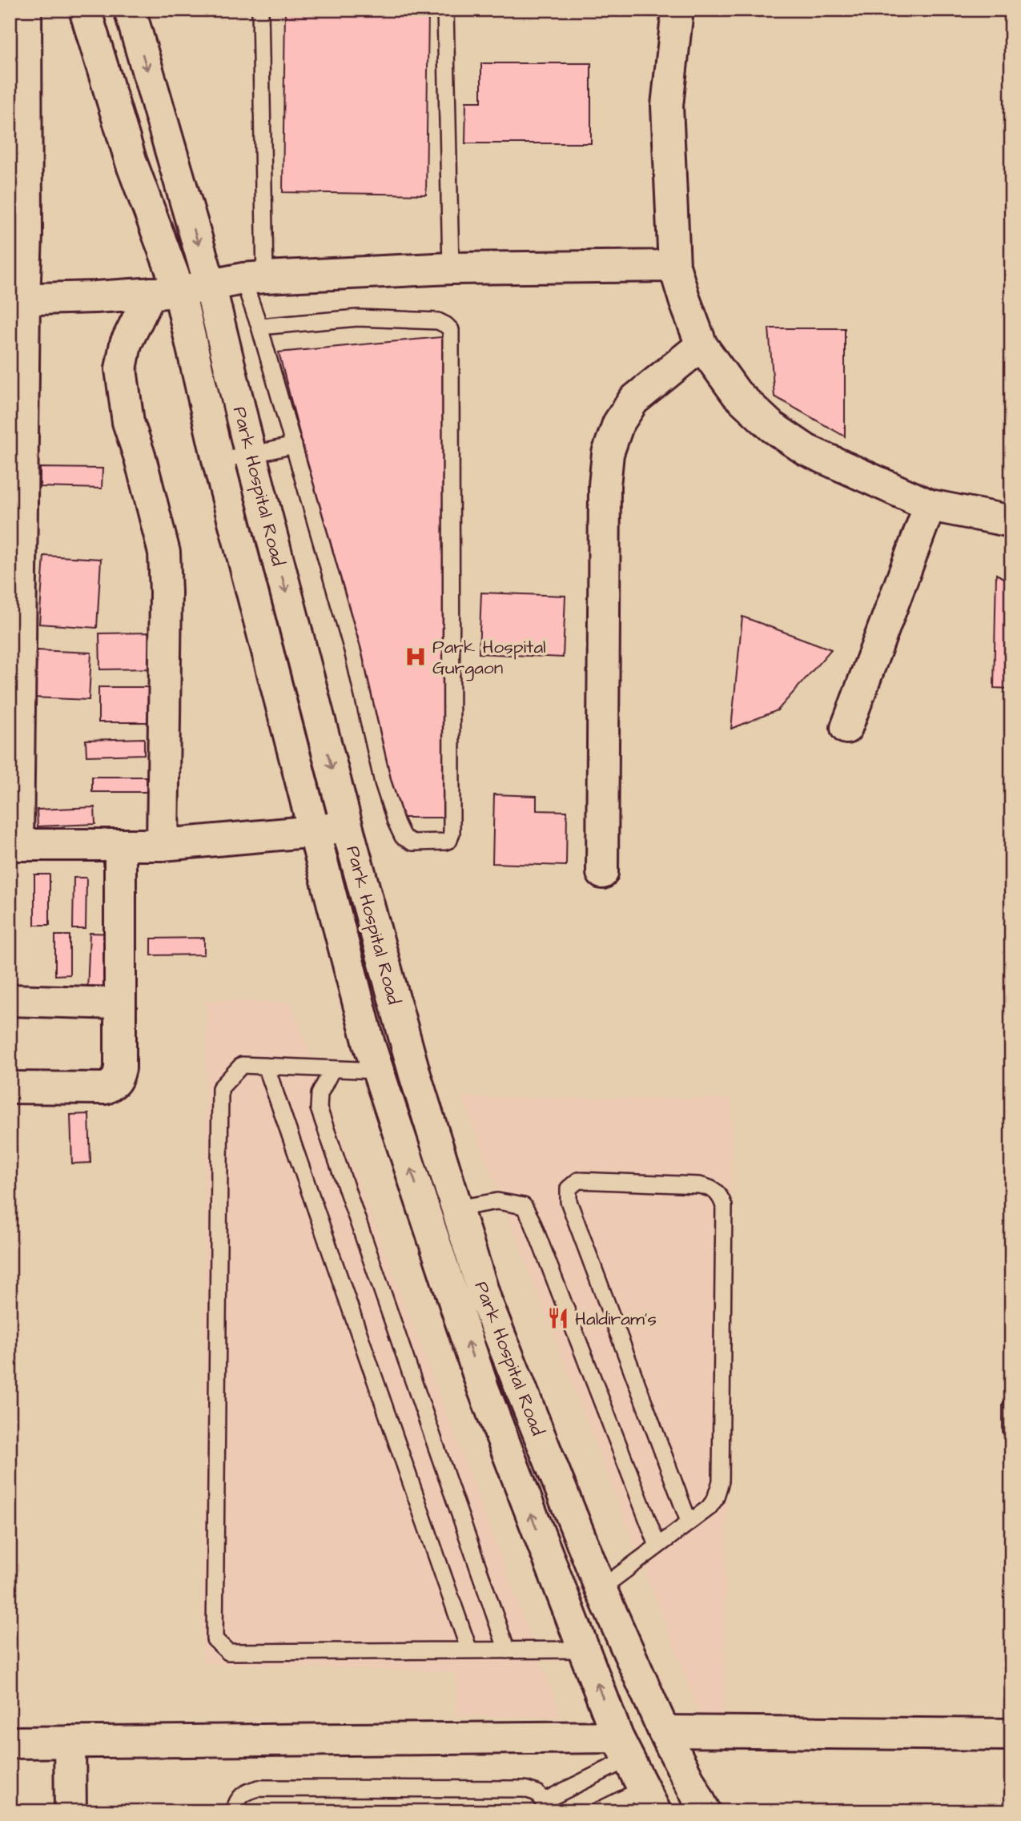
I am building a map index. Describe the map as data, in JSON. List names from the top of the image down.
{
  "streets": {
    "street": ["Park Hospital Road"]
  },
  "places": {
    "hospital": ["Park Hospital Gurgaon"],
    "restaurant": ["Haldiram's"]
  }
}
